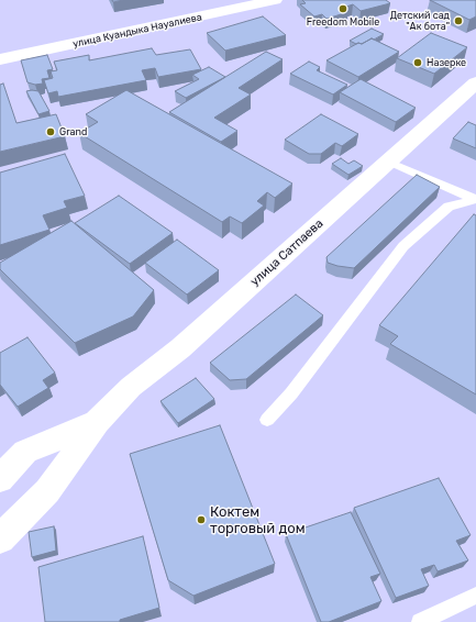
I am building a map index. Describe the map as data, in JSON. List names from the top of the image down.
{
  "streets": {
    "street": ["улица Куандыка Науалиева", "улица Сатпаева"]
  },
  "places": [
    "Freedom Mobile",
    "Детский сад \"Ак бота\"",
    "Назерке",
    "Grand",
    "Коктем торговый дом"
  ]
}
